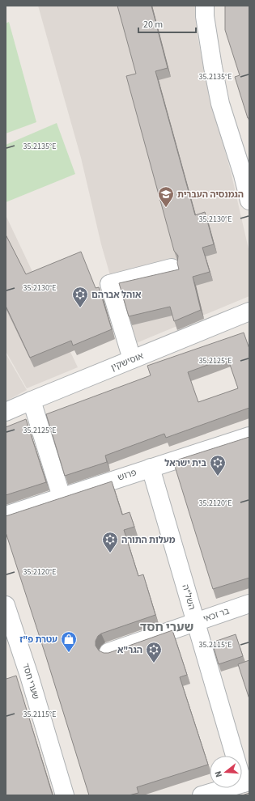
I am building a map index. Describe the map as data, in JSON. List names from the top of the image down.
{
  "streets": {
    "street": [
      "אוסישקין",
      "פרוש",
      "השל\"ה",
      "בר זכאי",
      "שערי חסד"
    ]
  },
  "crossings": [
    ["פרוש", "השל\"ה"],
    ["השל\"ה", "בר זכאי"]
  ],
  "districts": ["שערי חסד"],
  "places": {
    "school or university": ["הגמנסיה העברית"],
    "synagogue": [
      "אוהל אברהם",
      "בית ישראל",
      "מעלות התורה",
      "הגר\"א"
    ],
    "shop": ["עטרת פ\"ז"]
  },
  "scale_bar": "20 m",
  "north": "left",
  "coordinates": [
    "35.2135°E",
    "35.2130°E",
    "35.2125°E",
    "35.2120°E",
    "35.2115°E"
  ]
}
